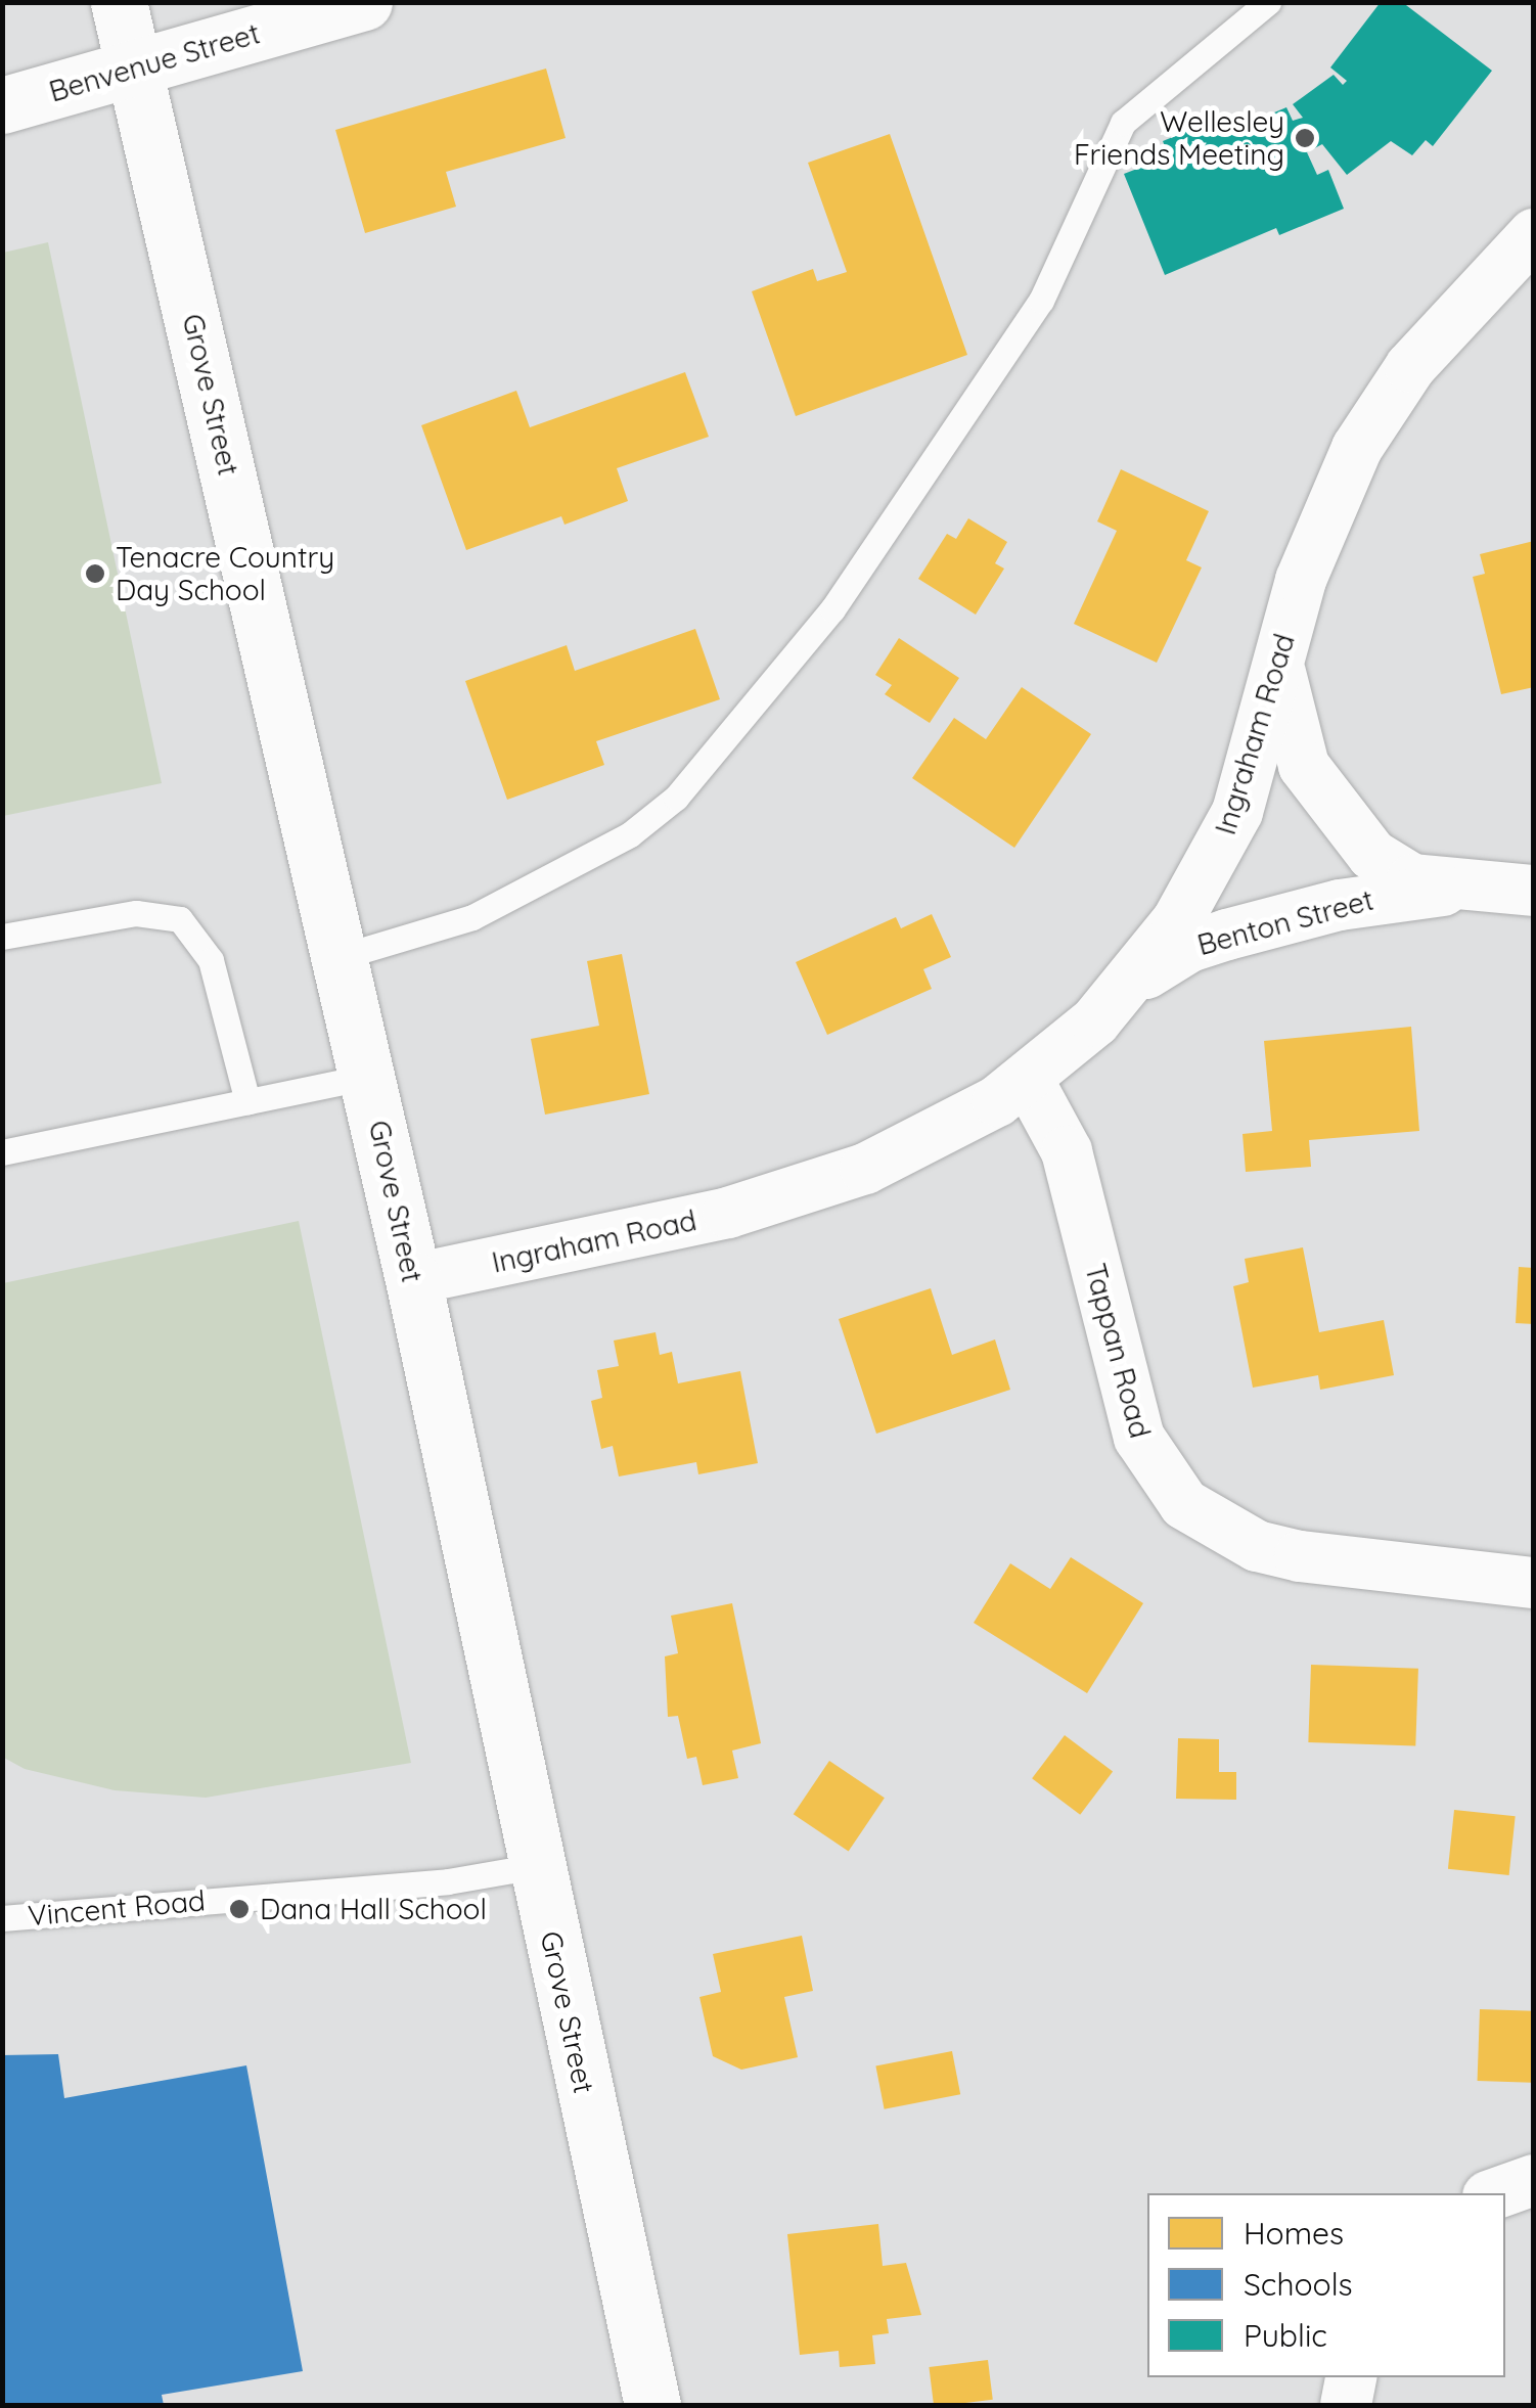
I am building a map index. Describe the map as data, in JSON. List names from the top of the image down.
{
  "streets": {
    "street": [
      "Benvenue Street",
      "Grove Street",
      "Ingraham Road",
      "Benton Street",
      "Tappan Road"
    ],
    "lane": ["Vincent Road"]
  },
  "crossings": [
    ["Benvenue Street", "Grove Street"],
    ["Grove Street", "Ingraham Road"],
    ["Grove Street", "Vincent Road"],
    ["Ingraham Road", "Benton Street"],
    ["Ingraham Road", "Tappan Road"]
  ],
  "places": ["Wellesley Friends Meeting", "Tenacre Country Day School", "Dana Hall School"],
  "legend": ["Homes", "Schools", "Public"]
}
